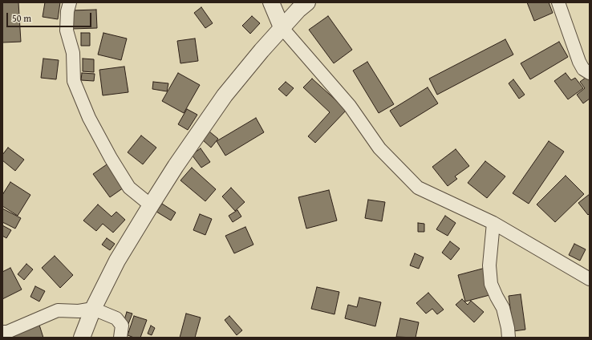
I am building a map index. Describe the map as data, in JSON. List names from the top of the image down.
{
  "scale_bar": "50 m"
}
